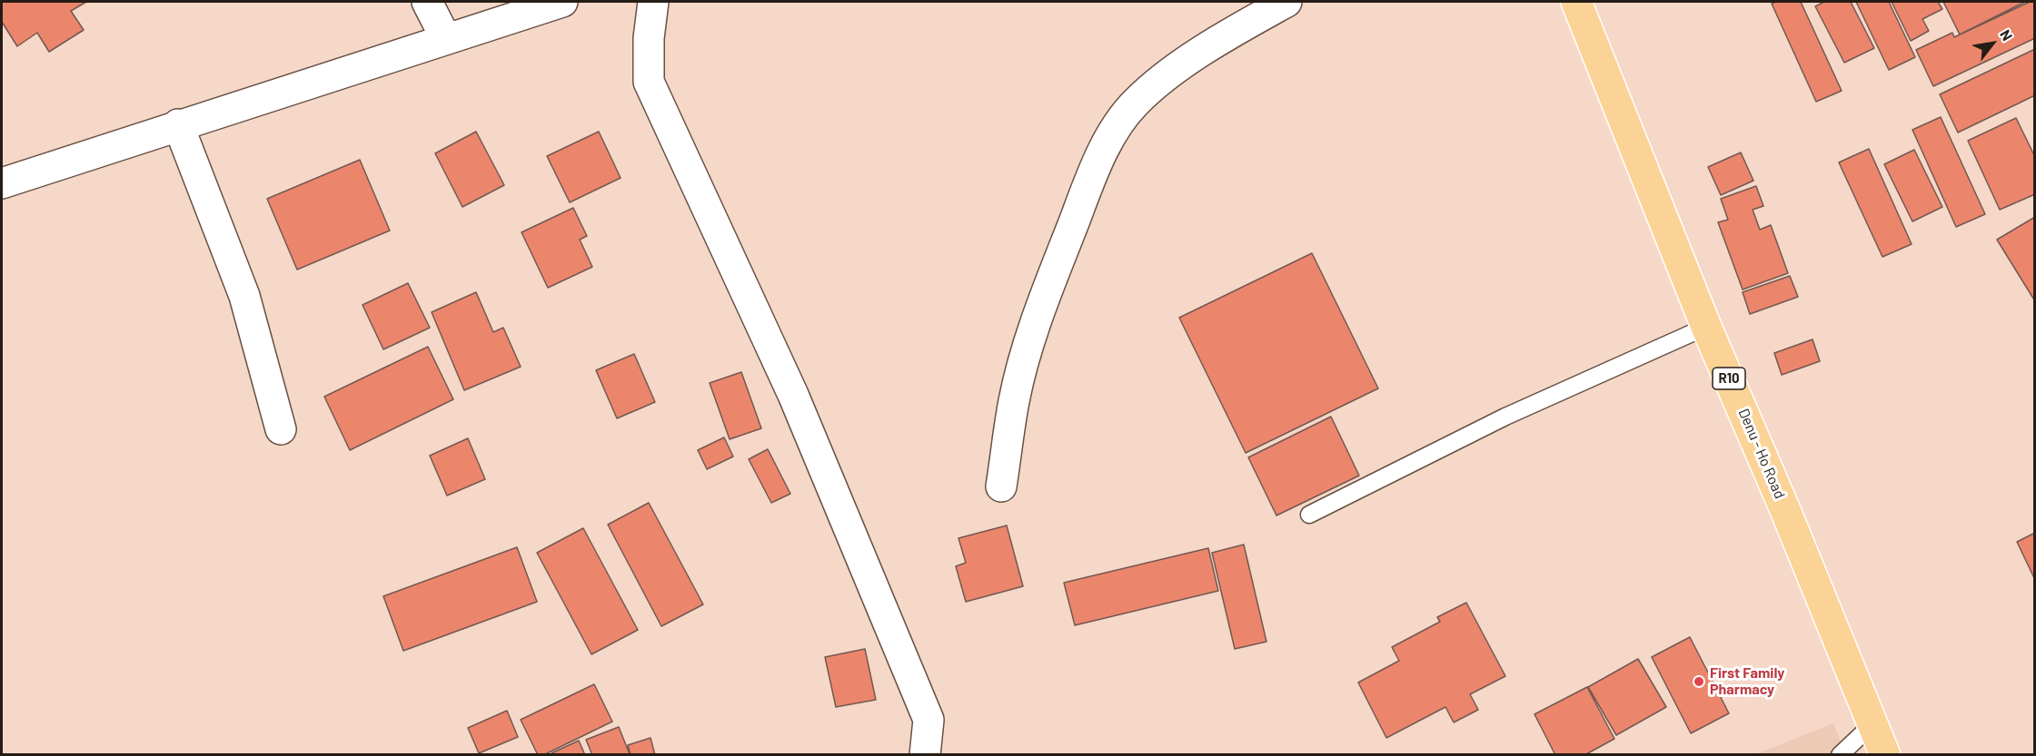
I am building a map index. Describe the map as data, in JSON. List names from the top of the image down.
{
  "streets": {
    "main road": ["R10", "Denu - Ho Road"]
  },
  "places": ["First Family Pharmacy"],
  "north": "top right"
}
